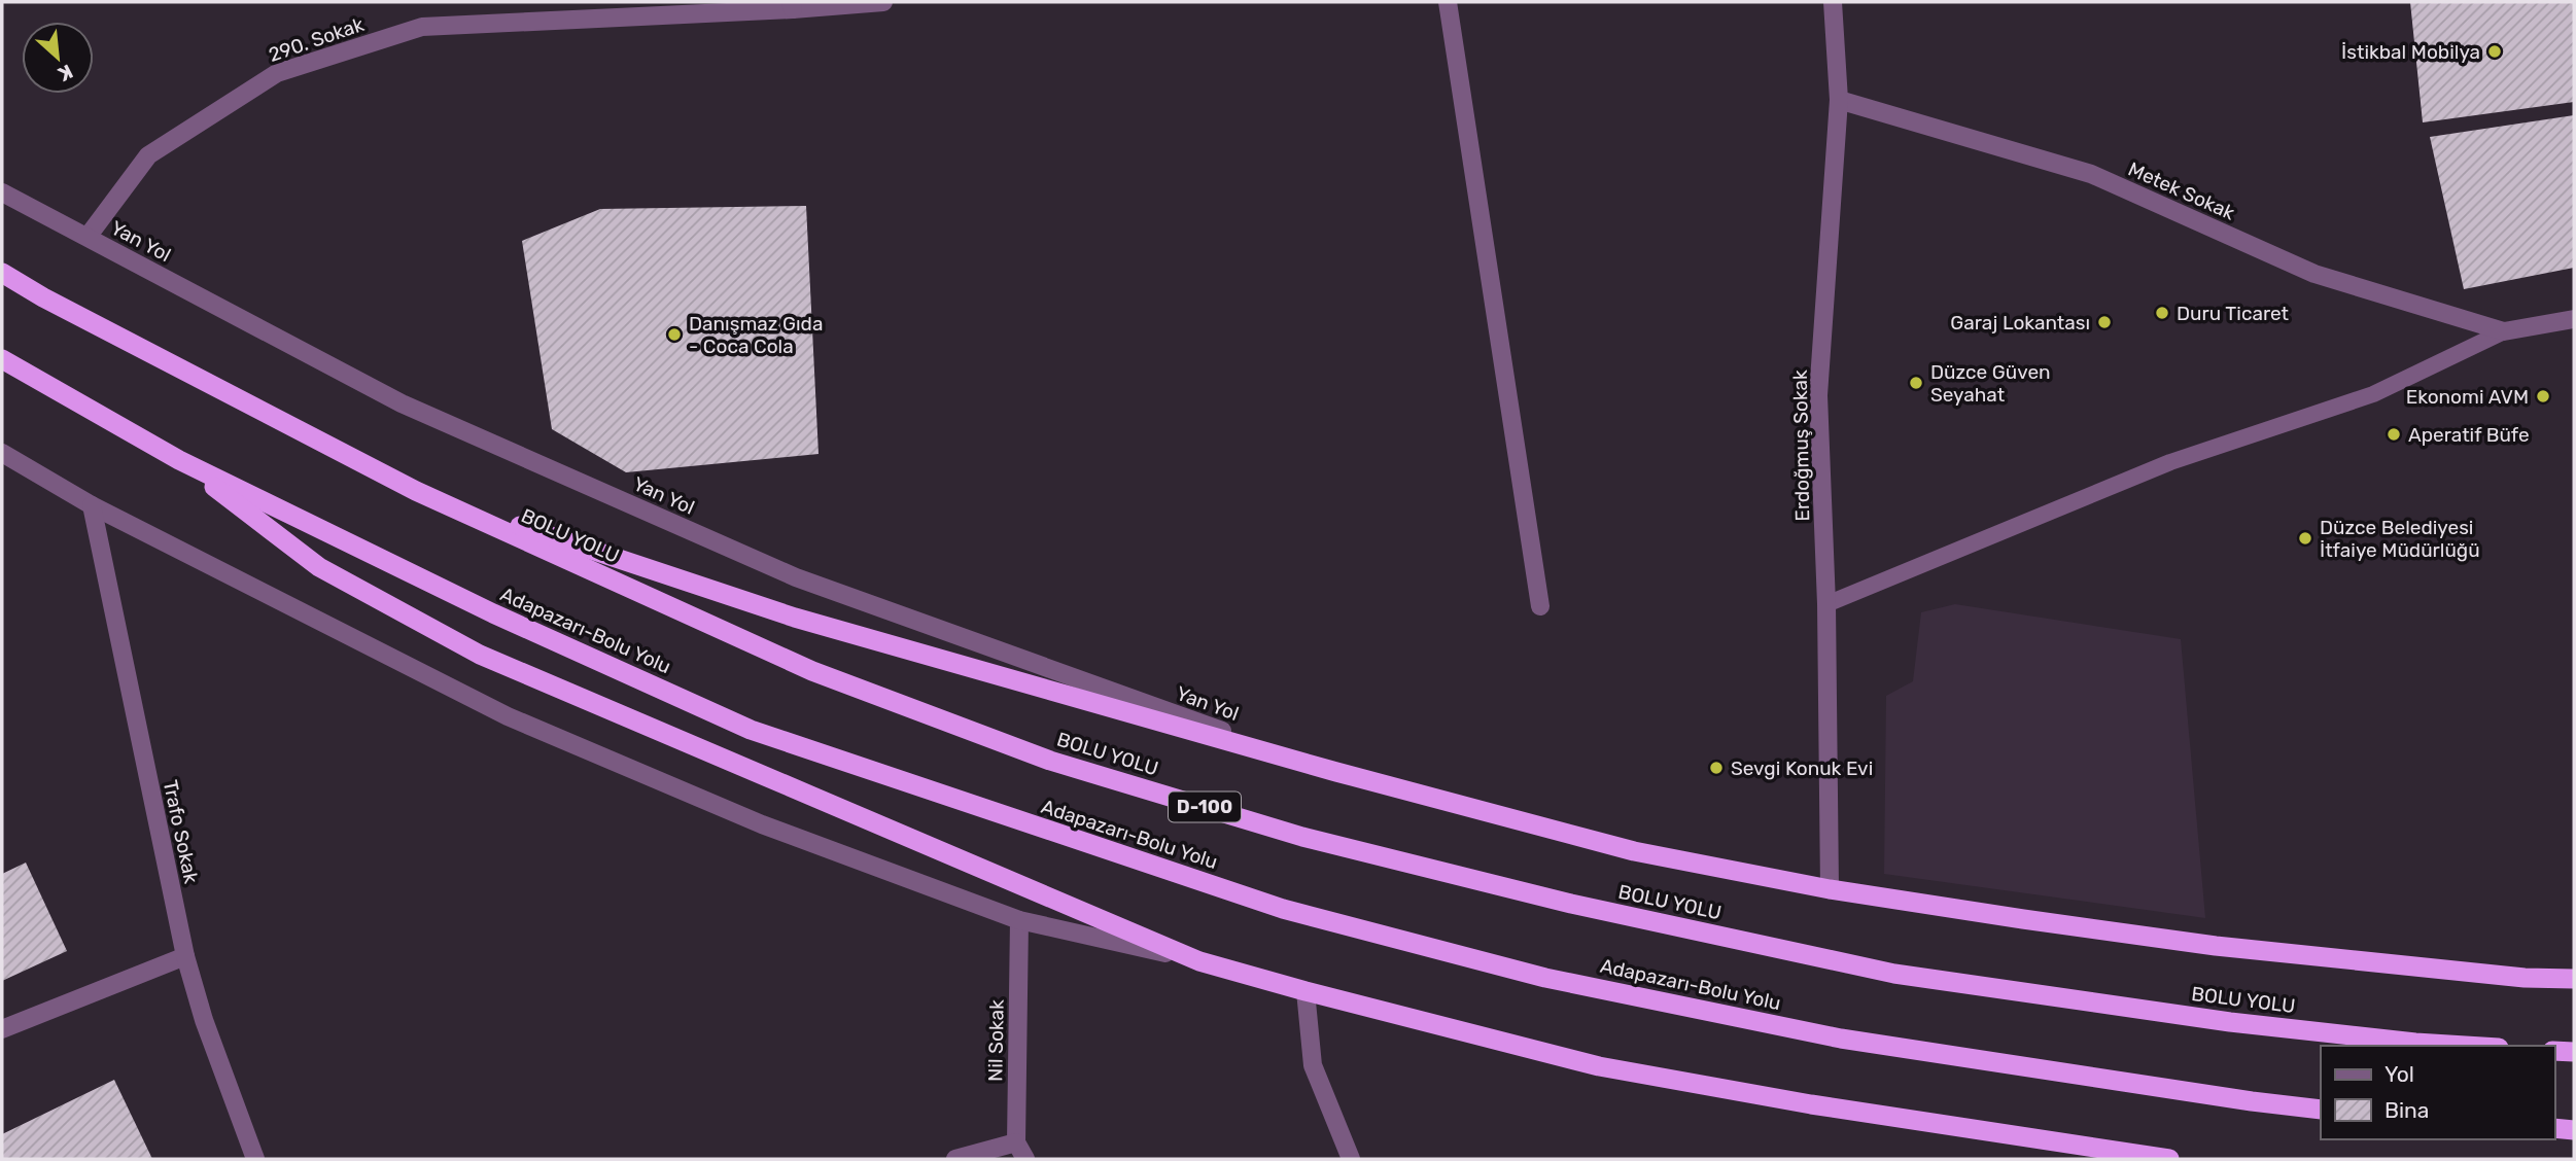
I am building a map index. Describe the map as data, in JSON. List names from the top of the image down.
{
  "streets": {
    "highway": ["BOLU YOLU", "Adapazarı-Bolu Yolu", "D-100"],
    "street": [
      "290. Sokak",
      "Metek Sokak",
      "Yan Yol",
      "Erdoğmuş Sokak",
      "Trafo Sokak",
      "Nil Sokak"
    ]
  },
  "crossings": [
    ["290. Sokak", "Yan Yol"],
    ["Metek Sokak", "Erdoğmuş Sokak"]
  ],
  "places": [
    "İstikbal Mobilya",
    "Duru Ticaret",
    "Garaj Lokantası",
    "Danışmaz Gıda - Coca Cola",
    "Düzce Güven Seyahat",
    "Ekonomi AVM",
    "Aperatif Büfe",
    "Düzce Belediyesi İtfaiye Müdürlüğü",
    "Sevgi Konuk Evi"
  ],
  "legend": ["Yol", "Bina"],
  "north": "bottom right"
}
